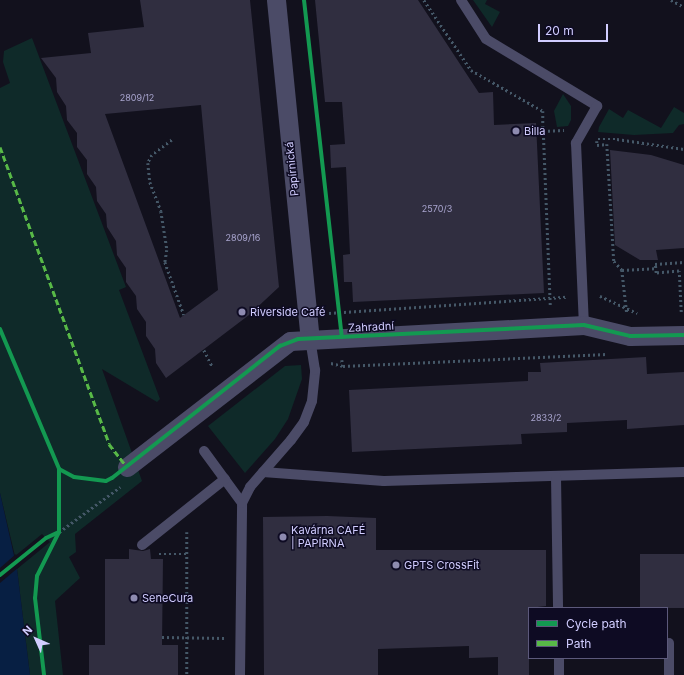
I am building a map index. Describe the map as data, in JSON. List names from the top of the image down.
{
  "streets": {
    "street": ["Papírnická", "Zahradní"]
  },
  "crossings": [
    ["Papírnická", "Zahradní"]
  ],
  "places": [
    "Billa",
    "Riverside Café",
    "Kavárna CAFÉ | PAPÍRNA",
    "GPTS CrossFit",
    "SeneCura"
  ],
  "house_numbers": [
    "2809/12",
    "2570/3",
    "2809/16",
    "2833/2"
  ],
  "legend": ["Cycle path", "Path"],
  "scale_bar": "20 m",
  "north": "top left"
}
